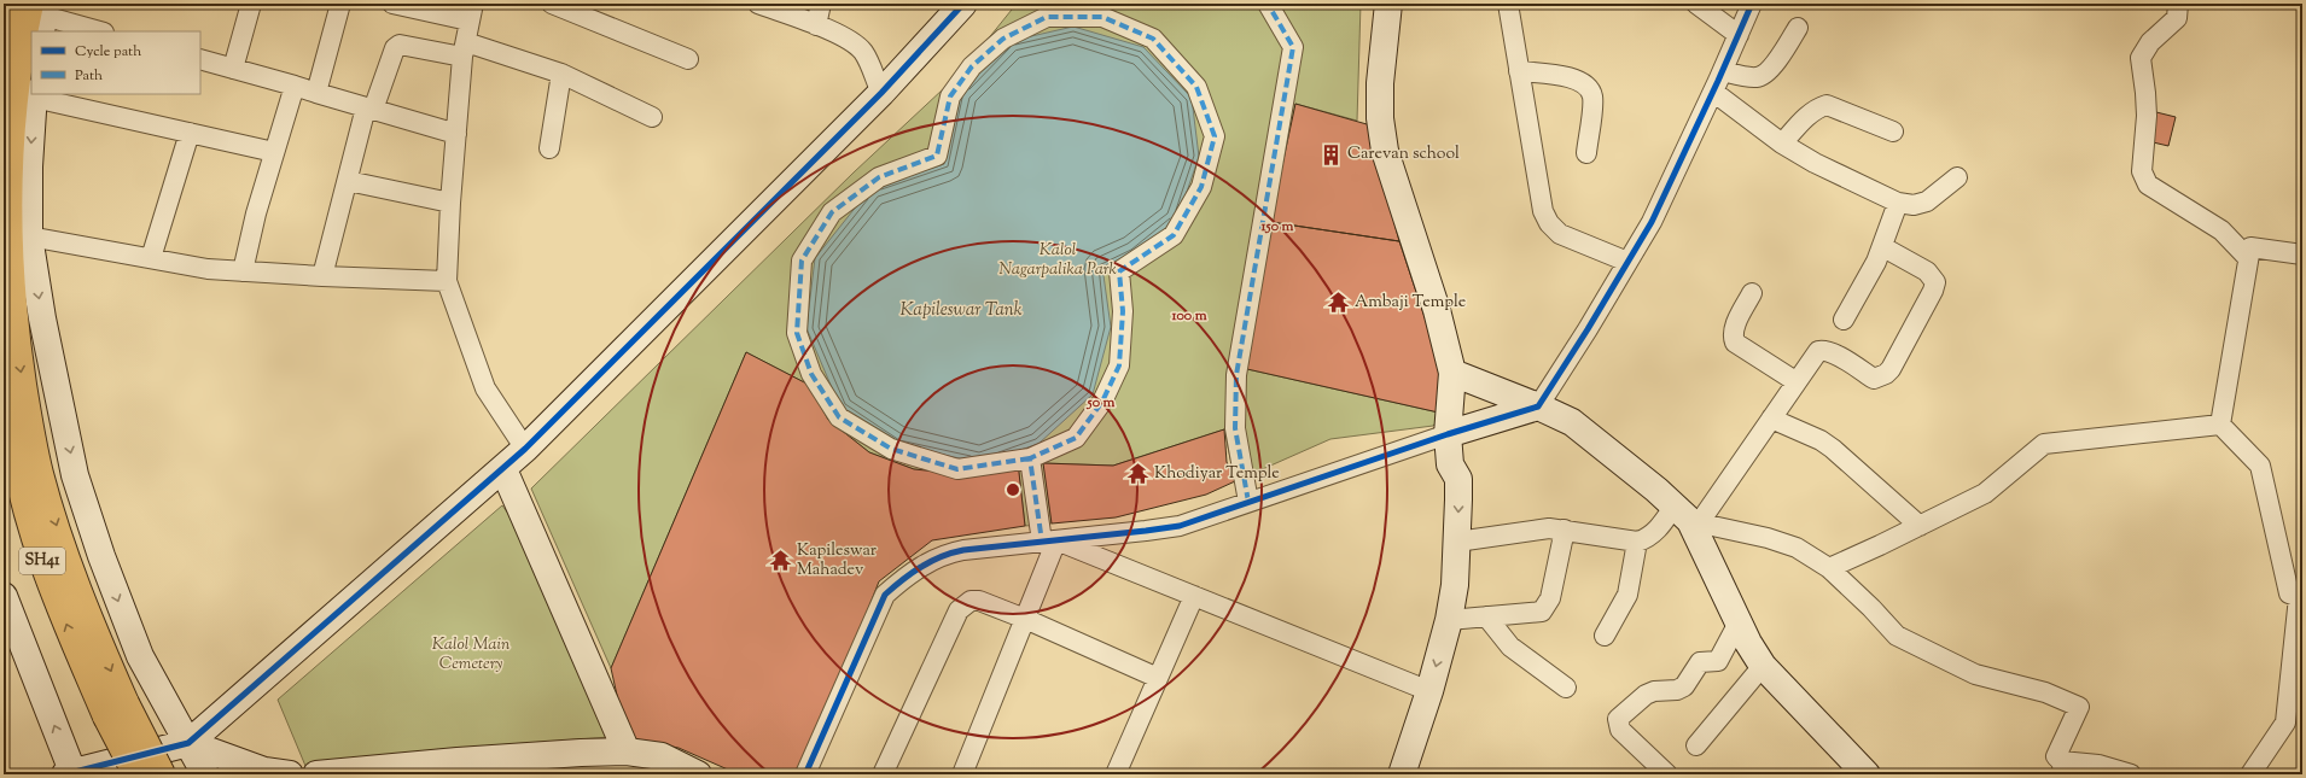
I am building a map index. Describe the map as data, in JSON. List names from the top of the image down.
{
  "streets": {
    "main road": ["SH41"]
  },
  "water": ["Kapileswar Tank"],
  "parks": ["Kalol Nagarpalika Park", "Kalol Main Cemetery"],
  "places": {
    "building": ["Carevan school"],
    "temple": ["Ambaji Temple", "Khodiyar Temple", "Kapileswar Mahadev"]
  },
  "legend": ["Cycle path", "Path"],
  "rings": ["150 m", "100 m", "50 m"]
}
